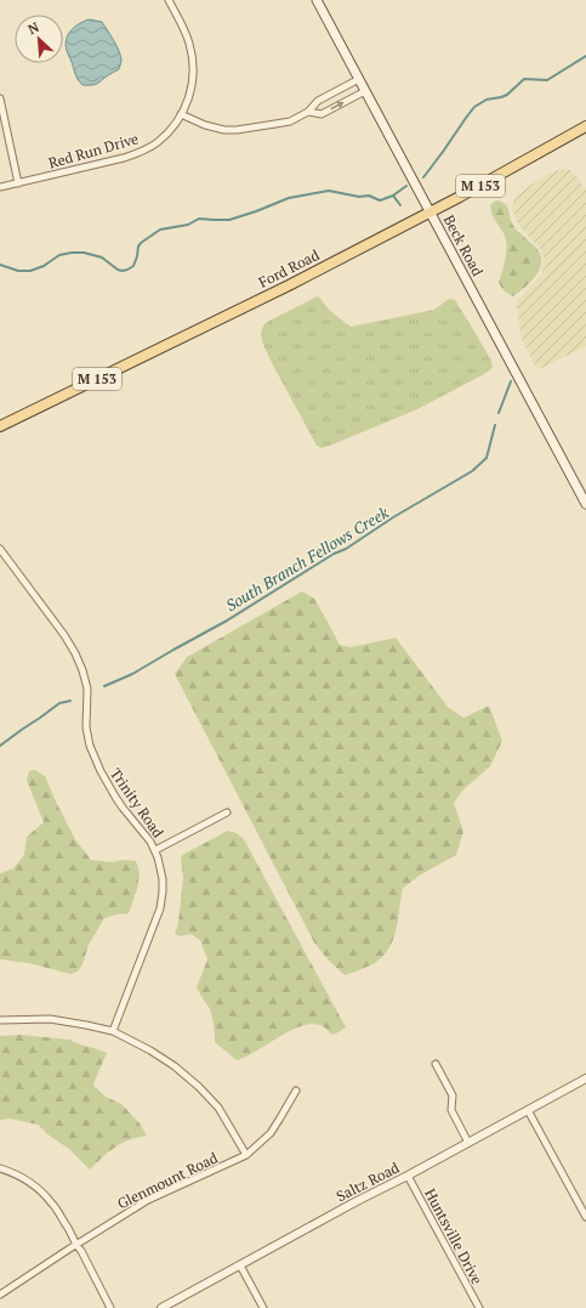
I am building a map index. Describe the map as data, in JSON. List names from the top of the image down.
{
  "streets": {
    "main road": ["M 153", "Beck Road", "Ford Road"],
    "street": [
      "Red Run Drive",
      "Trinity Road",
      "Glenmount Road",
      "Saltz Road",
      "Huntsville Drive"
    ]
  },
  "crossings": [
    ["Beck Road", "Ford Road"],
    ["Saltz Road", "Huntsville Drive"]
  ],
  "water": ["South Branch Fellows Creek"],
  "north": "top left"
}
